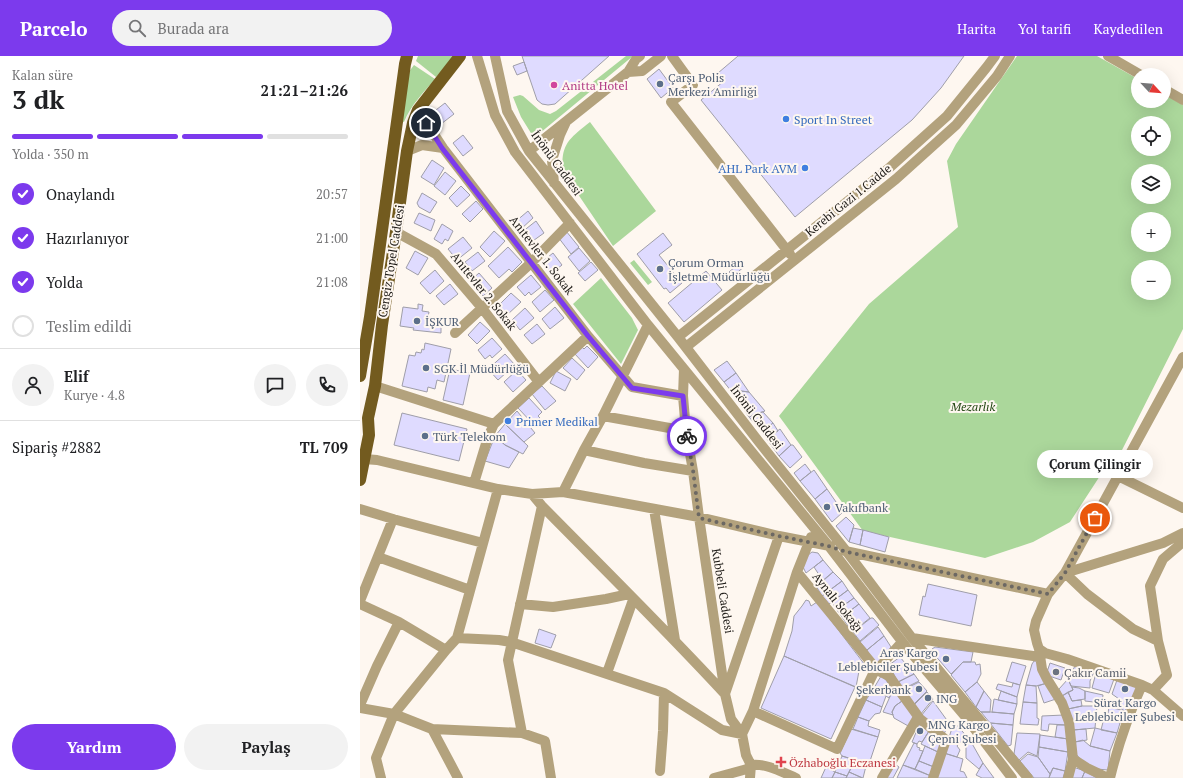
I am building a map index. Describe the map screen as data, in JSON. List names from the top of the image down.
{
  "streets": {
    "main road": ["Cengiz Topel Caddesi"],
    "street": [
      "İnönü Caddesi",
      "Kerebi Gazi 1.Cadde",
      "Anıtevler 1. Sokak",
      "Anıtevler 2. Sokak",
      "Kubbeli Caddesi",
      "Aynalı Sokağı"
    ]
  },
  "crossings": [
    ["İnönü Caddesi", "Kerebi Gazi 1.Cadde"],
    ["Anıtevler 1. Sokak", "Cengiz Topel Caddesi"],
    ["Anıtevler 1. Sokak", "Kubbeli Caddesi"],
    ["Cengiz Topel Caddesi", "Anıtevler 2. Sokak"]
  ],
  "parks": ["Mezarlık"],
  "places": {
    "other": [
      "Çarşı Polis Merkezi Amirliği",
      "Anitta Hotel",
      "Sport In Street",
      "AHL Park AVM",
      "Çorum Orman İşletme Müdürlüğü",
      "İŞKUR",
      "SGK İl Müdürlüğü",
      "Primer Medikal",
      "Türk Telekom",
      "Vakıfbank",
      "Çorum Çilingir",
      "Aras Kargo Leblebiciler Şubesi",
      "Çakır Camii",
      "Şekerbank",
      "Sürat Kargo Leblebiciler Şubesi",
      "ING",
      "MNG Kargo Çepni Şubesi"
    ],
    "health": ["Özhaboğlu Eczanesi"]
  },
  "north": "bottom right",
  "page": {
    "header": "Parcelo",
    "search": "Burada ara",
    "nav": ["Harita", "Yol tarifi", "Kaydedilen"],
    "heading": ["3 dk", "Kalan süre", "21:21–21:26"],
    "panel": [
      "Elif",
      "Kurye · 4.8",
      "Sipariş #2882",
      "TL 709"
    ],
    "map_buttons": ["+", "−"],
    "bar": "Yolda · 350 m",
    "list": [
      ["Onaylandı", "20:57"],
      ["Hazırlanıyor", "21:00"],
      ["Yolda", "21:08"],
      "Teslim edildi"
    ],
    "bubble": "Çorum Çilingir",
    "buttons": ["Yardım", "Paylaş"]
  }
}
